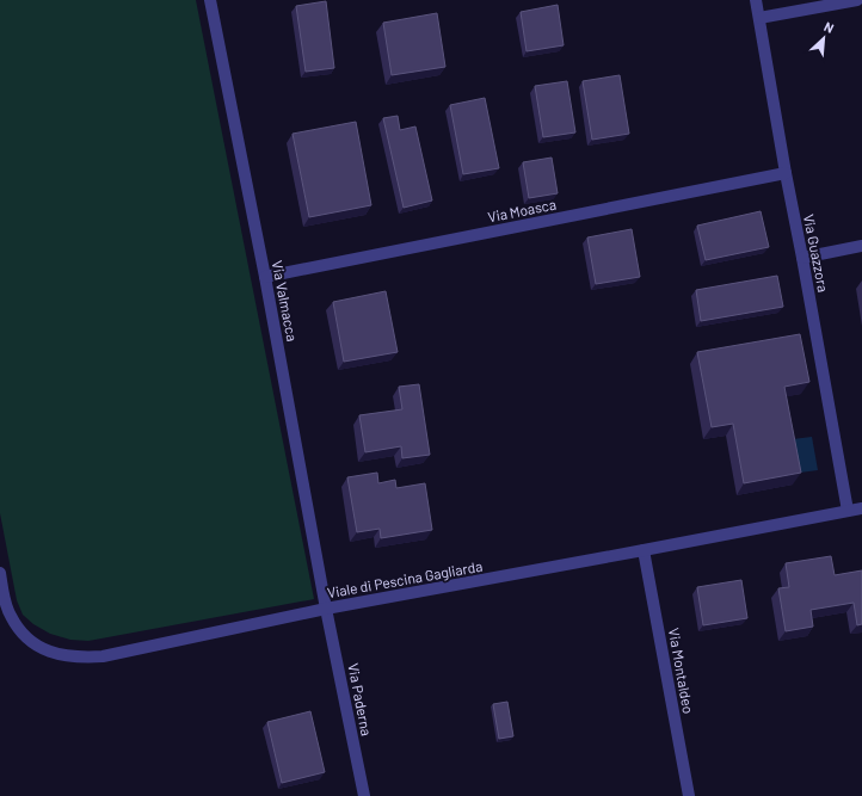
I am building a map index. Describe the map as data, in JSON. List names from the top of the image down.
{
  "streets": {
    "street": [
      "Via Moasca",
      "Via Guazzora",
      "Via Valmacca",
      "Viale di Pescina Gagliarda",
      "Via Montaldeo",
      "Via Paderna"
    ]
  },
  "crossings": [
    ["Via Moasca", "Via Guazzora"],
    ["Via Moasca", "Via Valmacca"],
    ["Via Guazzora", "Viale di Pescina Gagliarda"],
    ["Via Valmacca", "Viale di Pescina Gagliarda"],
    ["Via Valmacca", "Via Paderna"],
    ["Viale di Pescina Gagliarda", "Via Montaldeo"],
    ["Viale di Pescina Gagliarda", "Via Paderna"]
  ],
  "north": "top right"
}
